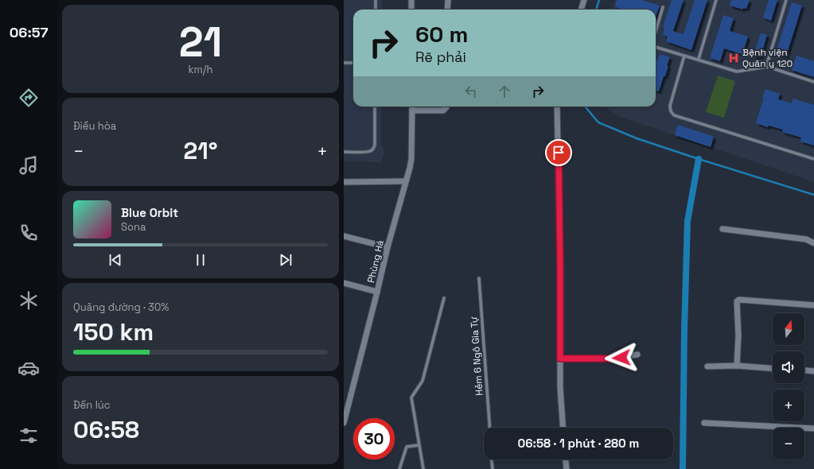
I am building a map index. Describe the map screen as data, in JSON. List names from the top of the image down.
{
  "streets": {
    "street": ["Phùng Há"],
    "lane": ["Hẻm 6 Ngô Gia Tự"]
  },
  "places": {
    "hospital": ["Bệnh viện Quân y 120"]
  },
  "north": "top",
  "page": {
    "tabs": "06:57",
    "tile": [
      ["21", "km/h"],
      "Điều hòa",
      ["Quãng đường · 30%", "150 km"],
      ["Đến lúc", "06:58"]
    ],
    "turn": ["60 m", "Rẽ phải"],
    "heat": ["−", "21°", "+"],
    "song": ["Blue Orbit", "Sona"],
    "map_buttons": ["+", "−"],
    "limit": "30",
    "trip": "06:58 · 1 phút · 280 m"
  }
}
